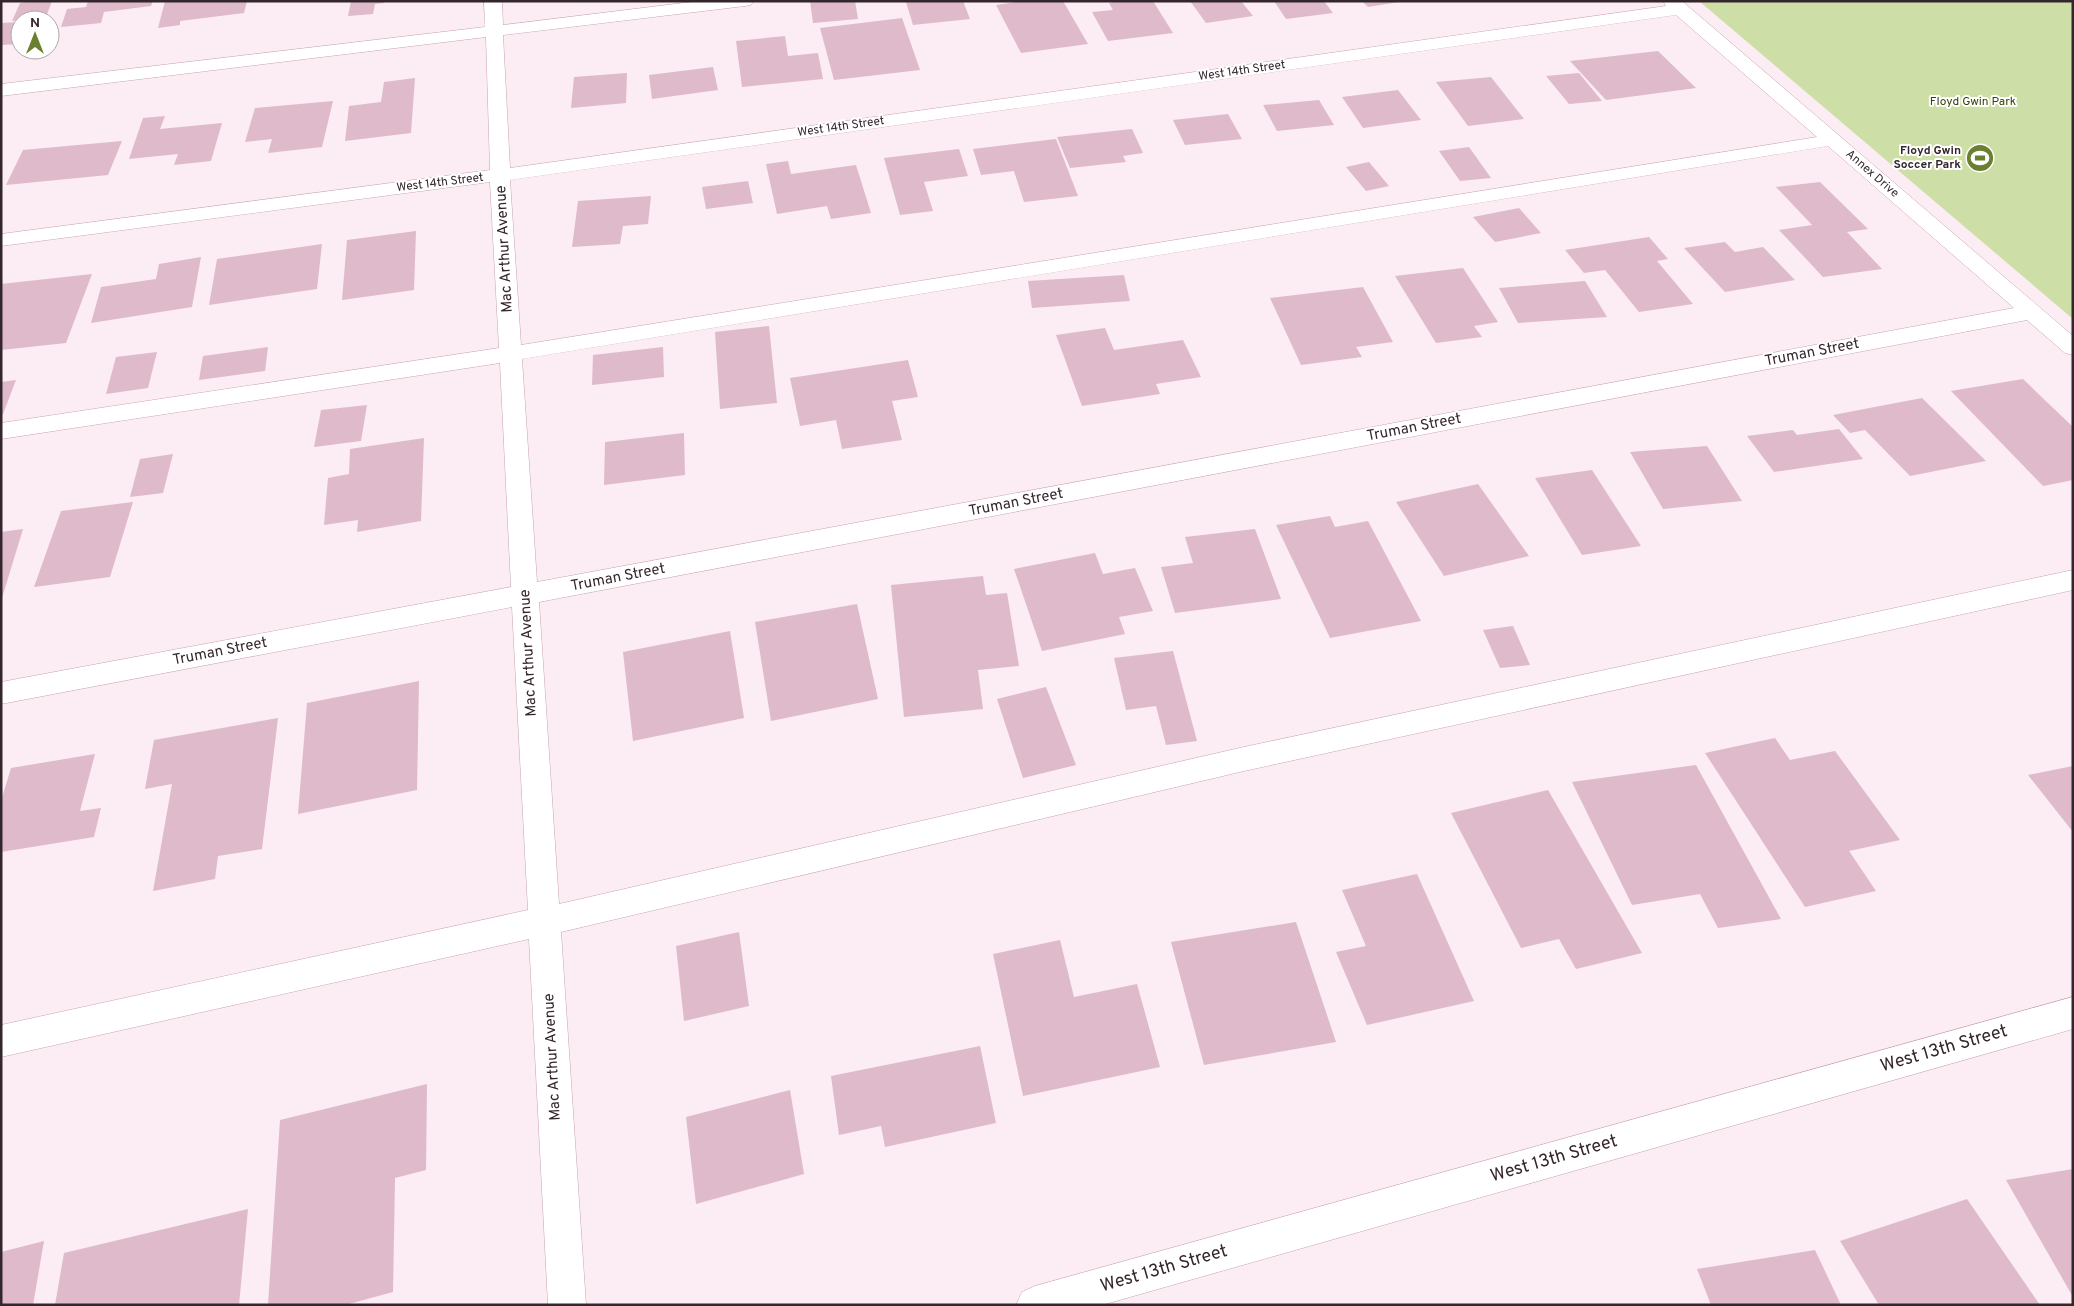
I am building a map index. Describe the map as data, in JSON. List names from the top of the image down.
{
  "streets": {
    "street": [
      "West 14th Street",
      "Annex Drive",
      "Mac Arthur Avenue",
      "Truman Street",
      "West 13th Street"
    ]
  },
  "crossings": [
    ["West 14th Street", "Annex Drive"],
    ["West 14th Street", "Mac Arthur Avenue"],
    ["Annex Drive", "Truman Street"],
    ["Mac Arthur Avenue", "Truman Street"]
  ],
  "parks": ["Floyd Gwin Park"],
  "places": {
    "sports": ["Floyd Gwin Soccer Park"]
  },
  "north": "top"
}
